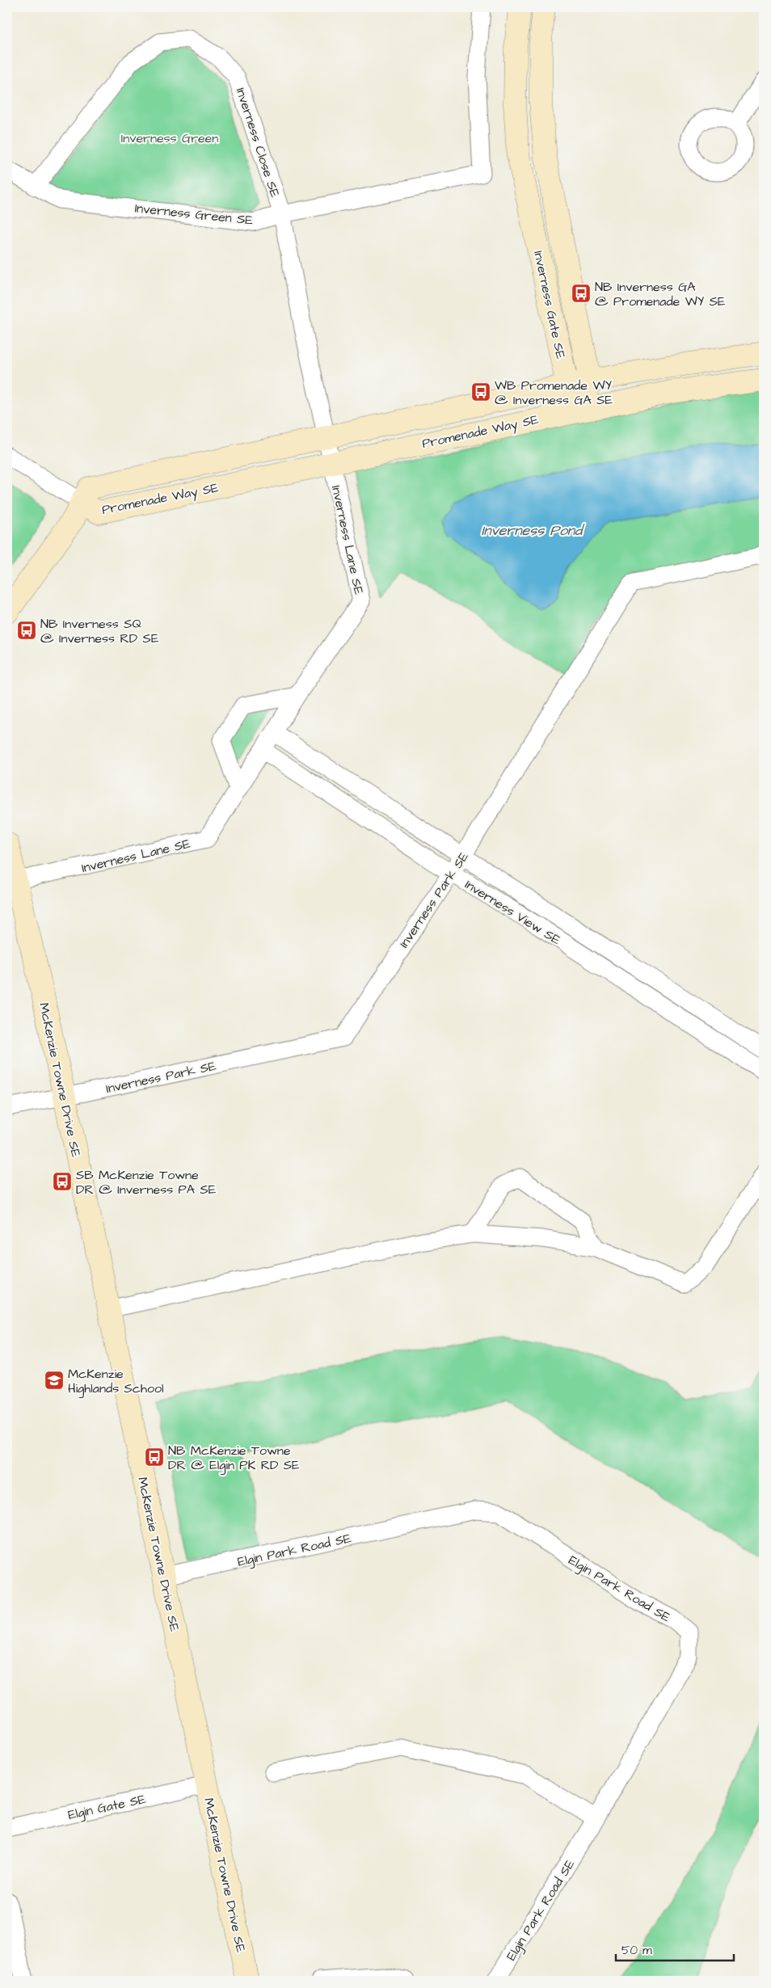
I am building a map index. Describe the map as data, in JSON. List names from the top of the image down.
{
  "streets": {
    "street": [
      "Inverness Close SE",
      "Inverness Green SE",
      "Inverness Gate SE",
      "Promenade Way SE",
      "Inverness Lane SE",
      "Inverness Park SE",
      "Inverness View SE",
      "McKenzie Towne Drive SE",
      "Elgin Park Road SE",
      "Elgin Gate SE"
    ]
  },
  "crossings": [
    ["Inverness Close SE", "Inverness Green SE"],
    ["Inverness Close SE", "Promenade Way SE"],
    ["Inverness Close SE", "Inverness Lane SE"],
    ["Inverness Gate SE", "Promenade Way SE"],
    ["Promenade Way SE", "Inverness Lane SE"],
    ["Inverness Lane SE", "Inverness View SE"],
    ["Inverness Lane SE", "McKenzie Towne Drive SE"],
    ["Inverness Park SE", "Inverness View SE"],
    ["Inverness Park SE", "McKenzie Towne Drive SE"],
    ["McKenzie Towne Drive SE", "Elgin Park Road SE"],
    ["McKenzie Towne Drive SE", "Elgin Gate SE"]
  ],
  "water": ["Inverness Pond"],
  "parks": ["Inverness Green"],
  "places": {
    "bus stop": [
      "NB Inverness GA @ Promenade WY SE",
      "WB Promenade WY @ Inverness GA SE",
      "NB Inverness SQ @ Inverness RD SE",
      "SB McKenzie Towne DR @ Inverness PA SE",
      "NB McKenzie Towne DR @ Elgin PK RD SE"
    ],
    "school or university": ["McKenzie Highlands School"]
  },
  "scale_bar": "50 m"
}
